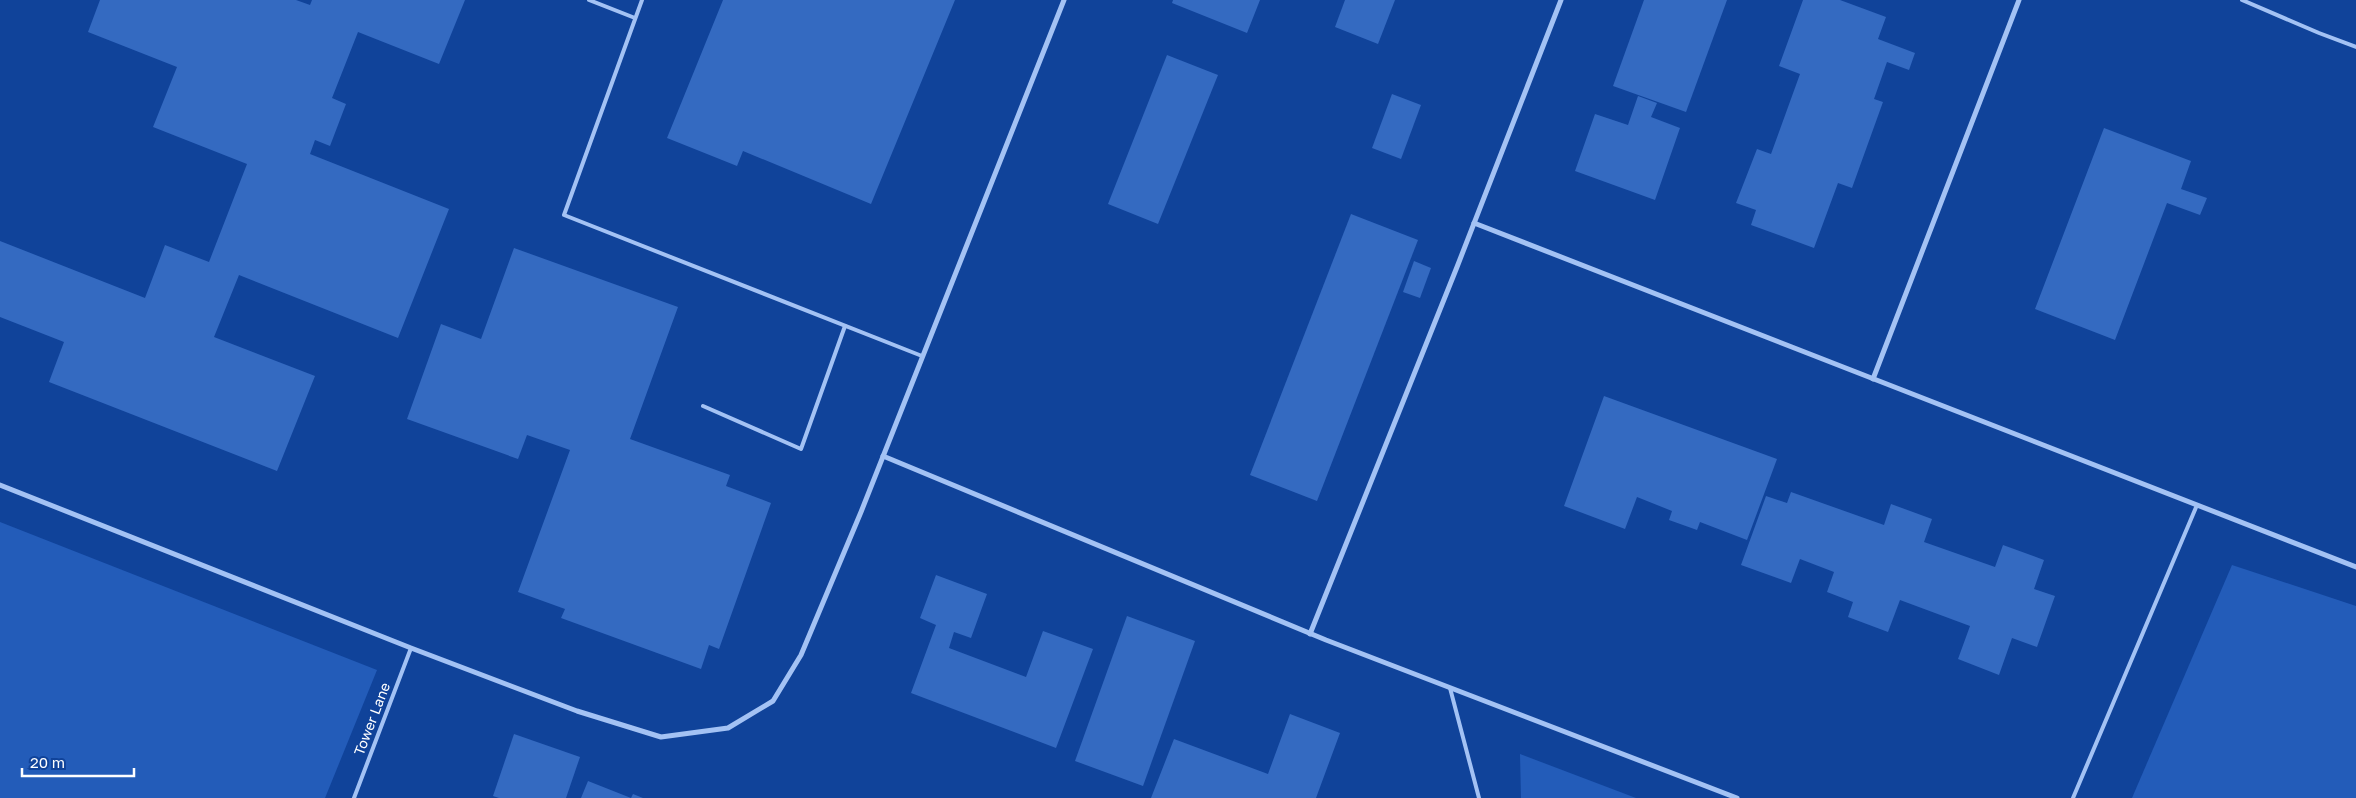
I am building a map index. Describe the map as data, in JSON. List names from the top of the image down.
{
  "streets": {
    "lane": ["Tower Lane"]
  },
  "scale_bar": "20 m"
}
